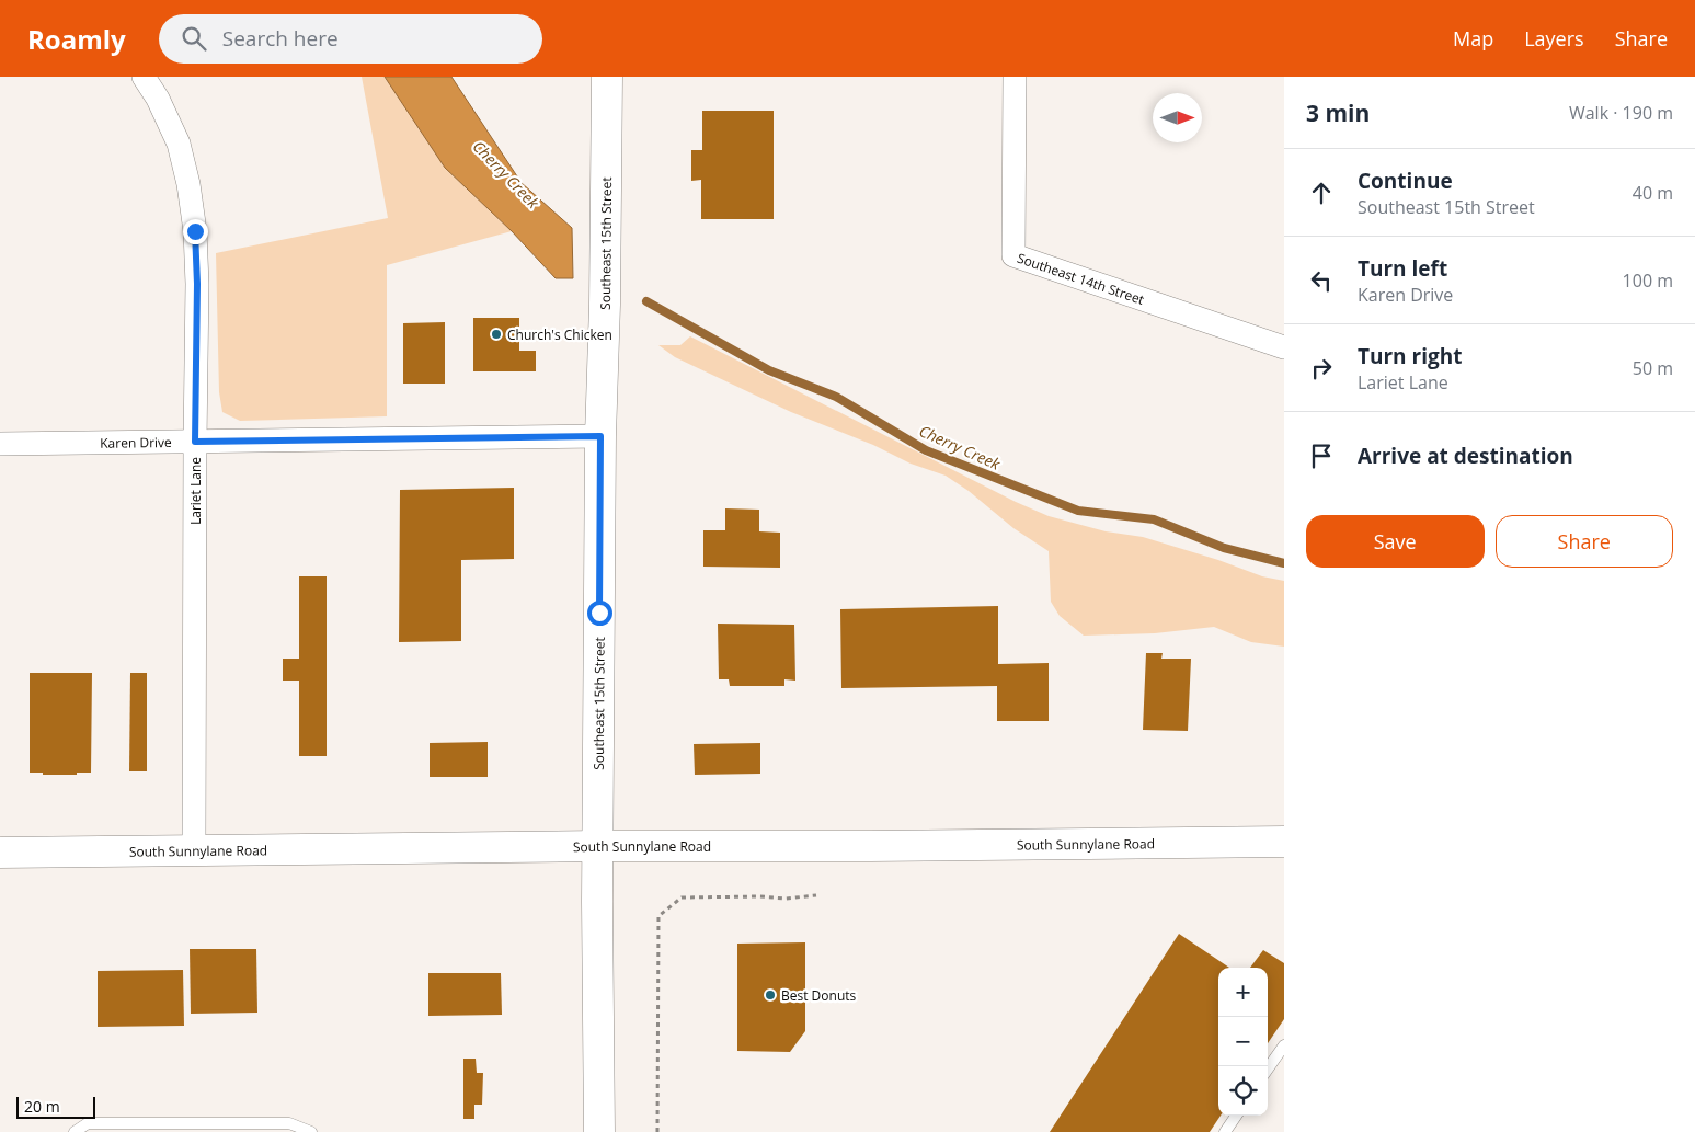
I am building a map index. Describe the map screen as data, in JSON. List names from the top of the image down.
{
  "streets": {
    "main road": ["Southeast 15th Street", "South Sunnylane Road"],
    "street": ["Southeast 14th Street", "Karen Drive", "Lariet Lane"]
  },
  "crossings": [
    ["Southeast 15th Street", "Karen Drive"],
    ["Southeast 15th Street", "South Sunnylane Road"],
    ["Karen Drive", "Lariet Lane"],
    ["Lariet Lane", "South Sunnylane Road"]
  ],
  "water": ["Cherry Creek"],
  "places": ["Church's Chicken", "Best Donuts"],
  "scale_bar": "20 m",
  "north": "right",
  "page": {
    "header": "Roamly",
    "search": "Search here",
    "nav": ["Map", "Layers", "Share"],
    "heading": ["3 min", "Walk · 190 m"],
    "list": [
      ["Continue", "Southeast 15th Street", "40 m"],
      ["Turn left", "Karen Drive", "100 m"],
      ["Turn right", "Lariet Lane", "50 m"],
      "Arrive at destination"
    ],
    "buttons": ["Save", "Share"],
    "map_buttons": ["+", "−"],
    "scale": "20 m"
  }
}
